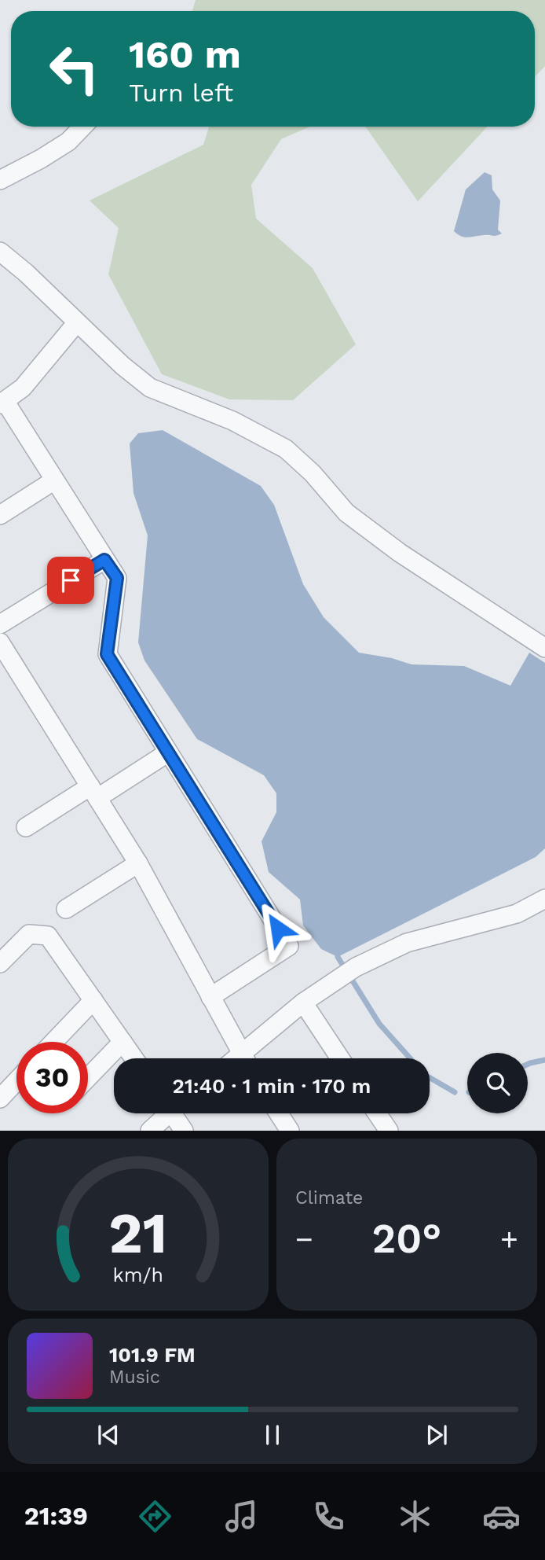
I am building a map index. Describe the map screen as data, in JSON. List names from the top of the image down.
{
  "page": {
    "turn": ["160 m", "Turn left"],
    "limit": "30",
    "trip": "21:40 · 1 min · 170 m",
    "tile": "Climate",
    "heat": ["−", "20°", "+"],
    "song": ["101.9 FM", "Music"],
    "tabs": "21:39",
    "gauge": ["21", "km/h"]
  }
}
